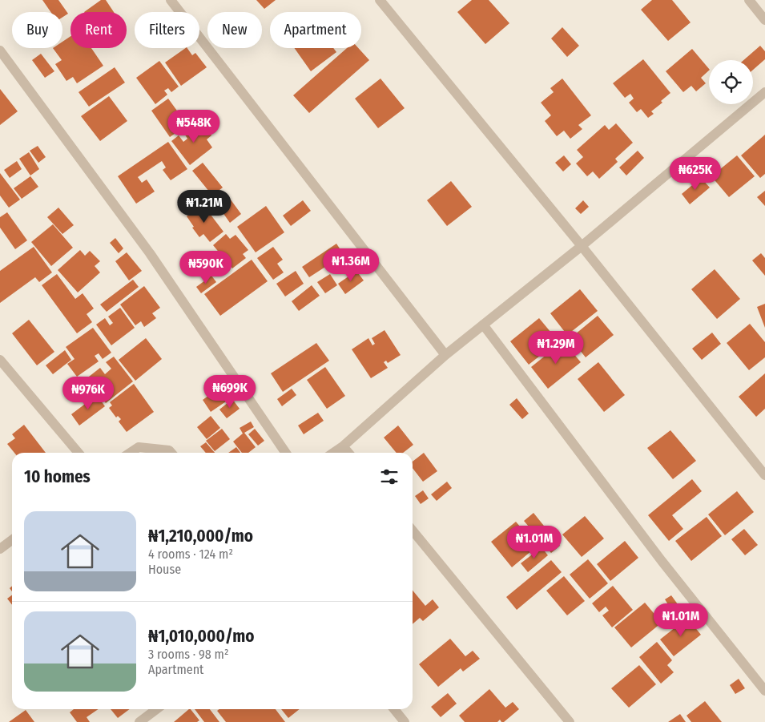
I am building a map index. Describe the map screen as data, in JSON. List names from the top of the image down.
{
  "page": {
    "chip": [
      "Buy",
      "Rent",
      "Filters",
      "New",
      "Apartment"
    ],
    "price": [
      "₦548K",
      "₦625K",
      "₦1.21M",
      "₦1.36M",
      "₦590K",
      "₦1.29M",
      "₦699K",
      "₦976K",
      "₦1.01M",
      "₦1.01M"
    ],
    "heading": "10 homes",
    "list": [
      {
        "name": "₦1,210,000/mo",
        "note": "4 rooms · 124 m² · House"
      },
      {
        "name": "₦1,010,000/mo",
        "note": "3 rooms · 98 m² · Apartment"
      }
    ]
  }
}
